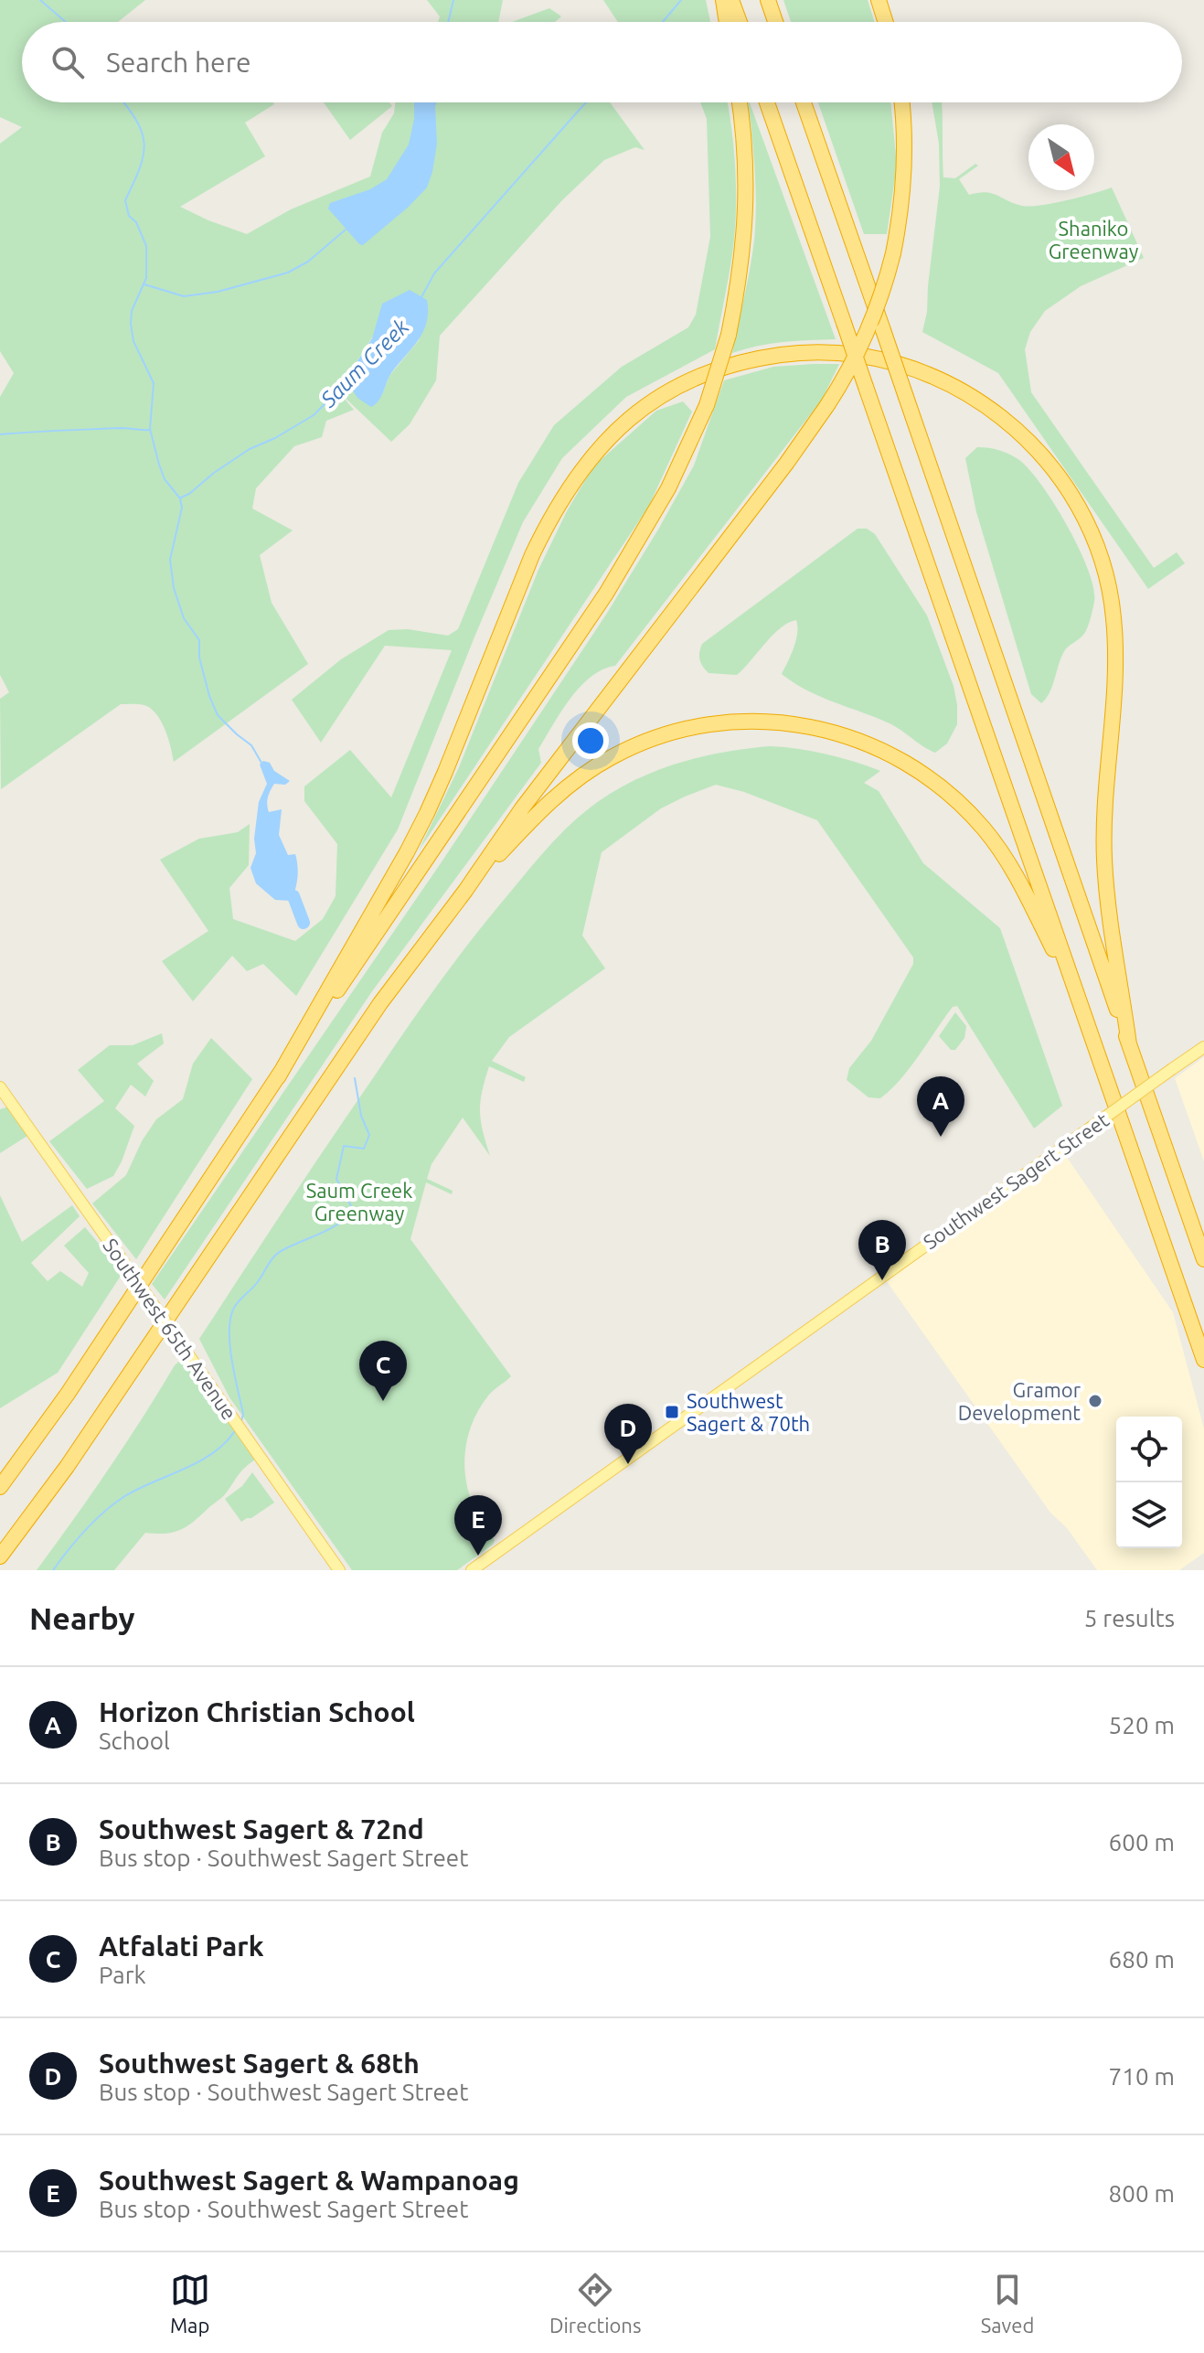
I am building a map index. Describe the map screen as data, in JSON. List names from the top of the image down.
{
  "streets": {
    "main road": ["Southwest Sagert Street", "Southwest 65th Avenue"]
  },
  "water": ["Saum Creek"],
  "parks": ["Shaniko Greenway", "Saum Creek Greenway"],
  "places": {
    "other": ["Gramor Development"],
    "transit": ["Southwest Sagert & 70th"]
  },
  "north": "bottom right",
  "page": {
    "search": "Search here",
    "pins": [
      "A",
      "B",
      "C",
      "D",
      "E"
    ],
    "heading": ["Nearby", "5 results"],
    "list": [
      {
        "mark": "A",
        "name": "Horizon Christian School",
        "note": "School",
        "value": "520 m"
      },
      {
        "mark": "B",
        "name": "Southwest Sagert & 72nd",
        "note": "Bus stop · Southwest Sagert Street",
        "value": "600 m"
      },
      {
        "mark": "C",
        "name": "Atfalati Park",
        "note": "Park",
        "value": "680 m"
      },
      {
        "mark": "D",
        "name": "Southwest Sagert & 68th",
        "note": "Bus stop · Southwest Sagert Street",
        "value": "710 m"
      },
      {
        "mark": "E",
        "name": "Southwest Sagert & Wampanoag",
        "note": "Bus stop · Southwest Sagert Street",
        "value": "800 m"
      }
    ],
    "nav": ["Map", "Directions", "Saved"]
  }
}
